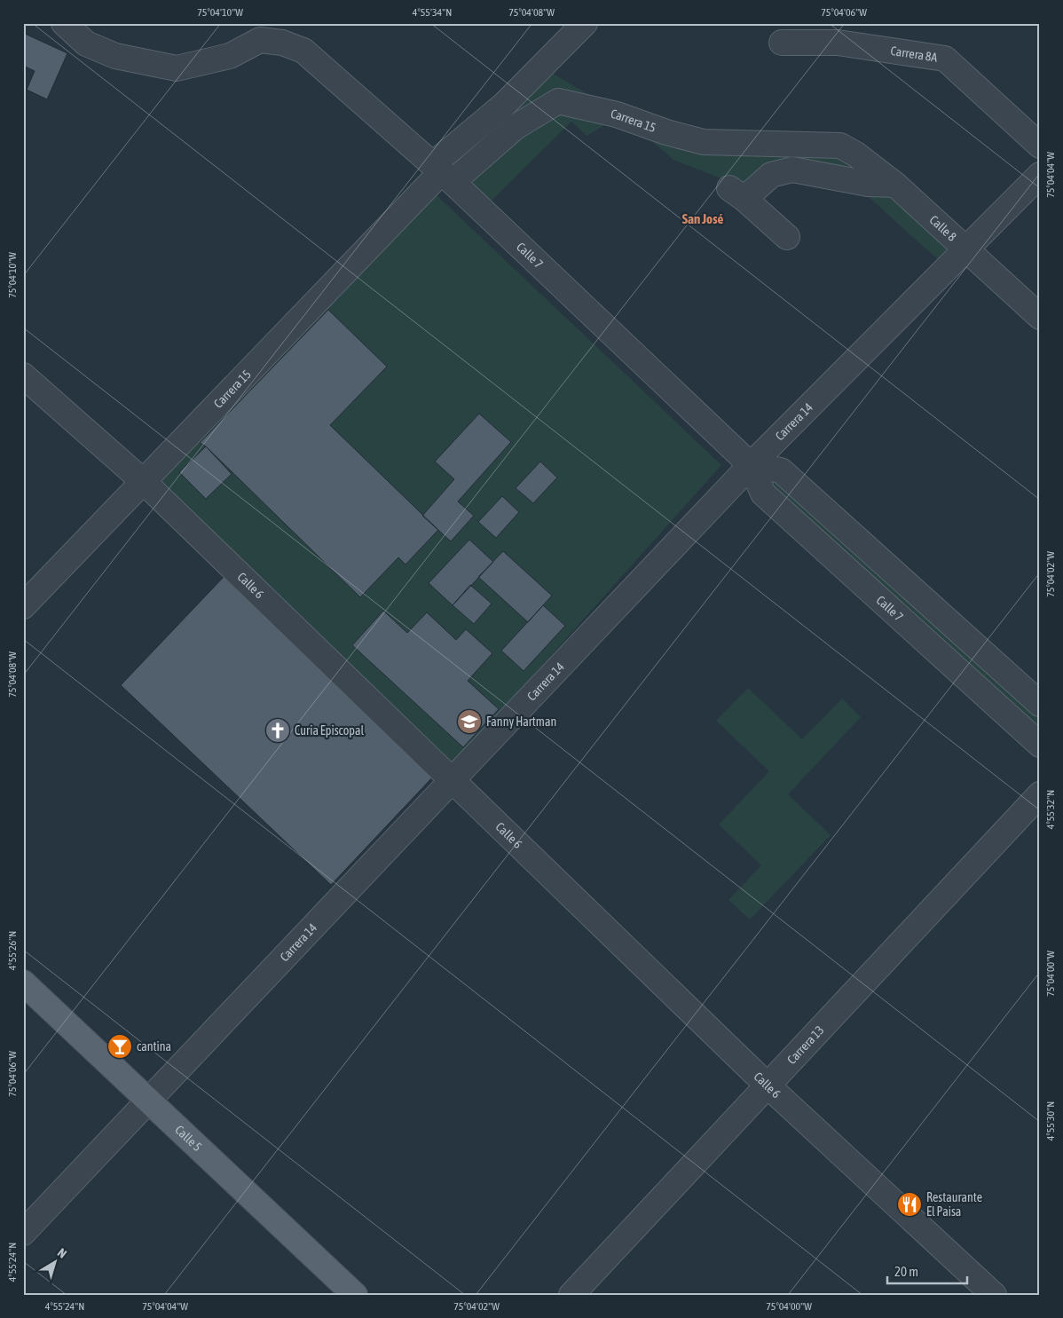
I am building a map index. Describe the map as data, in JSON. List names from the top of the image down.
{
  "streets": {
    "main road": ["Calle 5"],
    "street": [
      "Carrera 8A",
      "Carrera 15",
      "Calle 8",
      "Calle 7",
      "Carrera 14",
      "Calle 6",
      "Carrera 13"
    ]
  },
  "crossings": [
    ["Carrera 15", "Calle 8"],
    ["Carrera 15", "Calle 7"],
    ["Carrera 15", "Calle 6"],
    ["Calle 8", "Carrera 14"],
    ["Calle 7", "Carrera 14"],
    ["Carrera 14", "Calle 6"],
    ["Carrera 14", "Calle 5"],
    ["Calle 6", "Carrera 13"]
  ],
  "districts": ["San José"],
  "places": {
    "school or university": ["Fanny Hartman"],
    "church": ["Curia Episcopal"],
    "bar": ["cantina"],
    "restaurant": ["Restaurante El Paisa"]
  },
  "scale_bar": "20 m",
  "north": "top right",
  "coordinates": [
    "75°04'10\"W",
    "4°55'34\"N",
    "75°04'08\"W",
    "75°04'06\"W",
    "75°04'04\"W",
    "75°04'02\"W",
    "4°55'32\"N",
    "4°55'26\"N",
    "75°04'00\"W",
    "4°55'30\"N",
    "4°55'24\"N"
  ]
}
